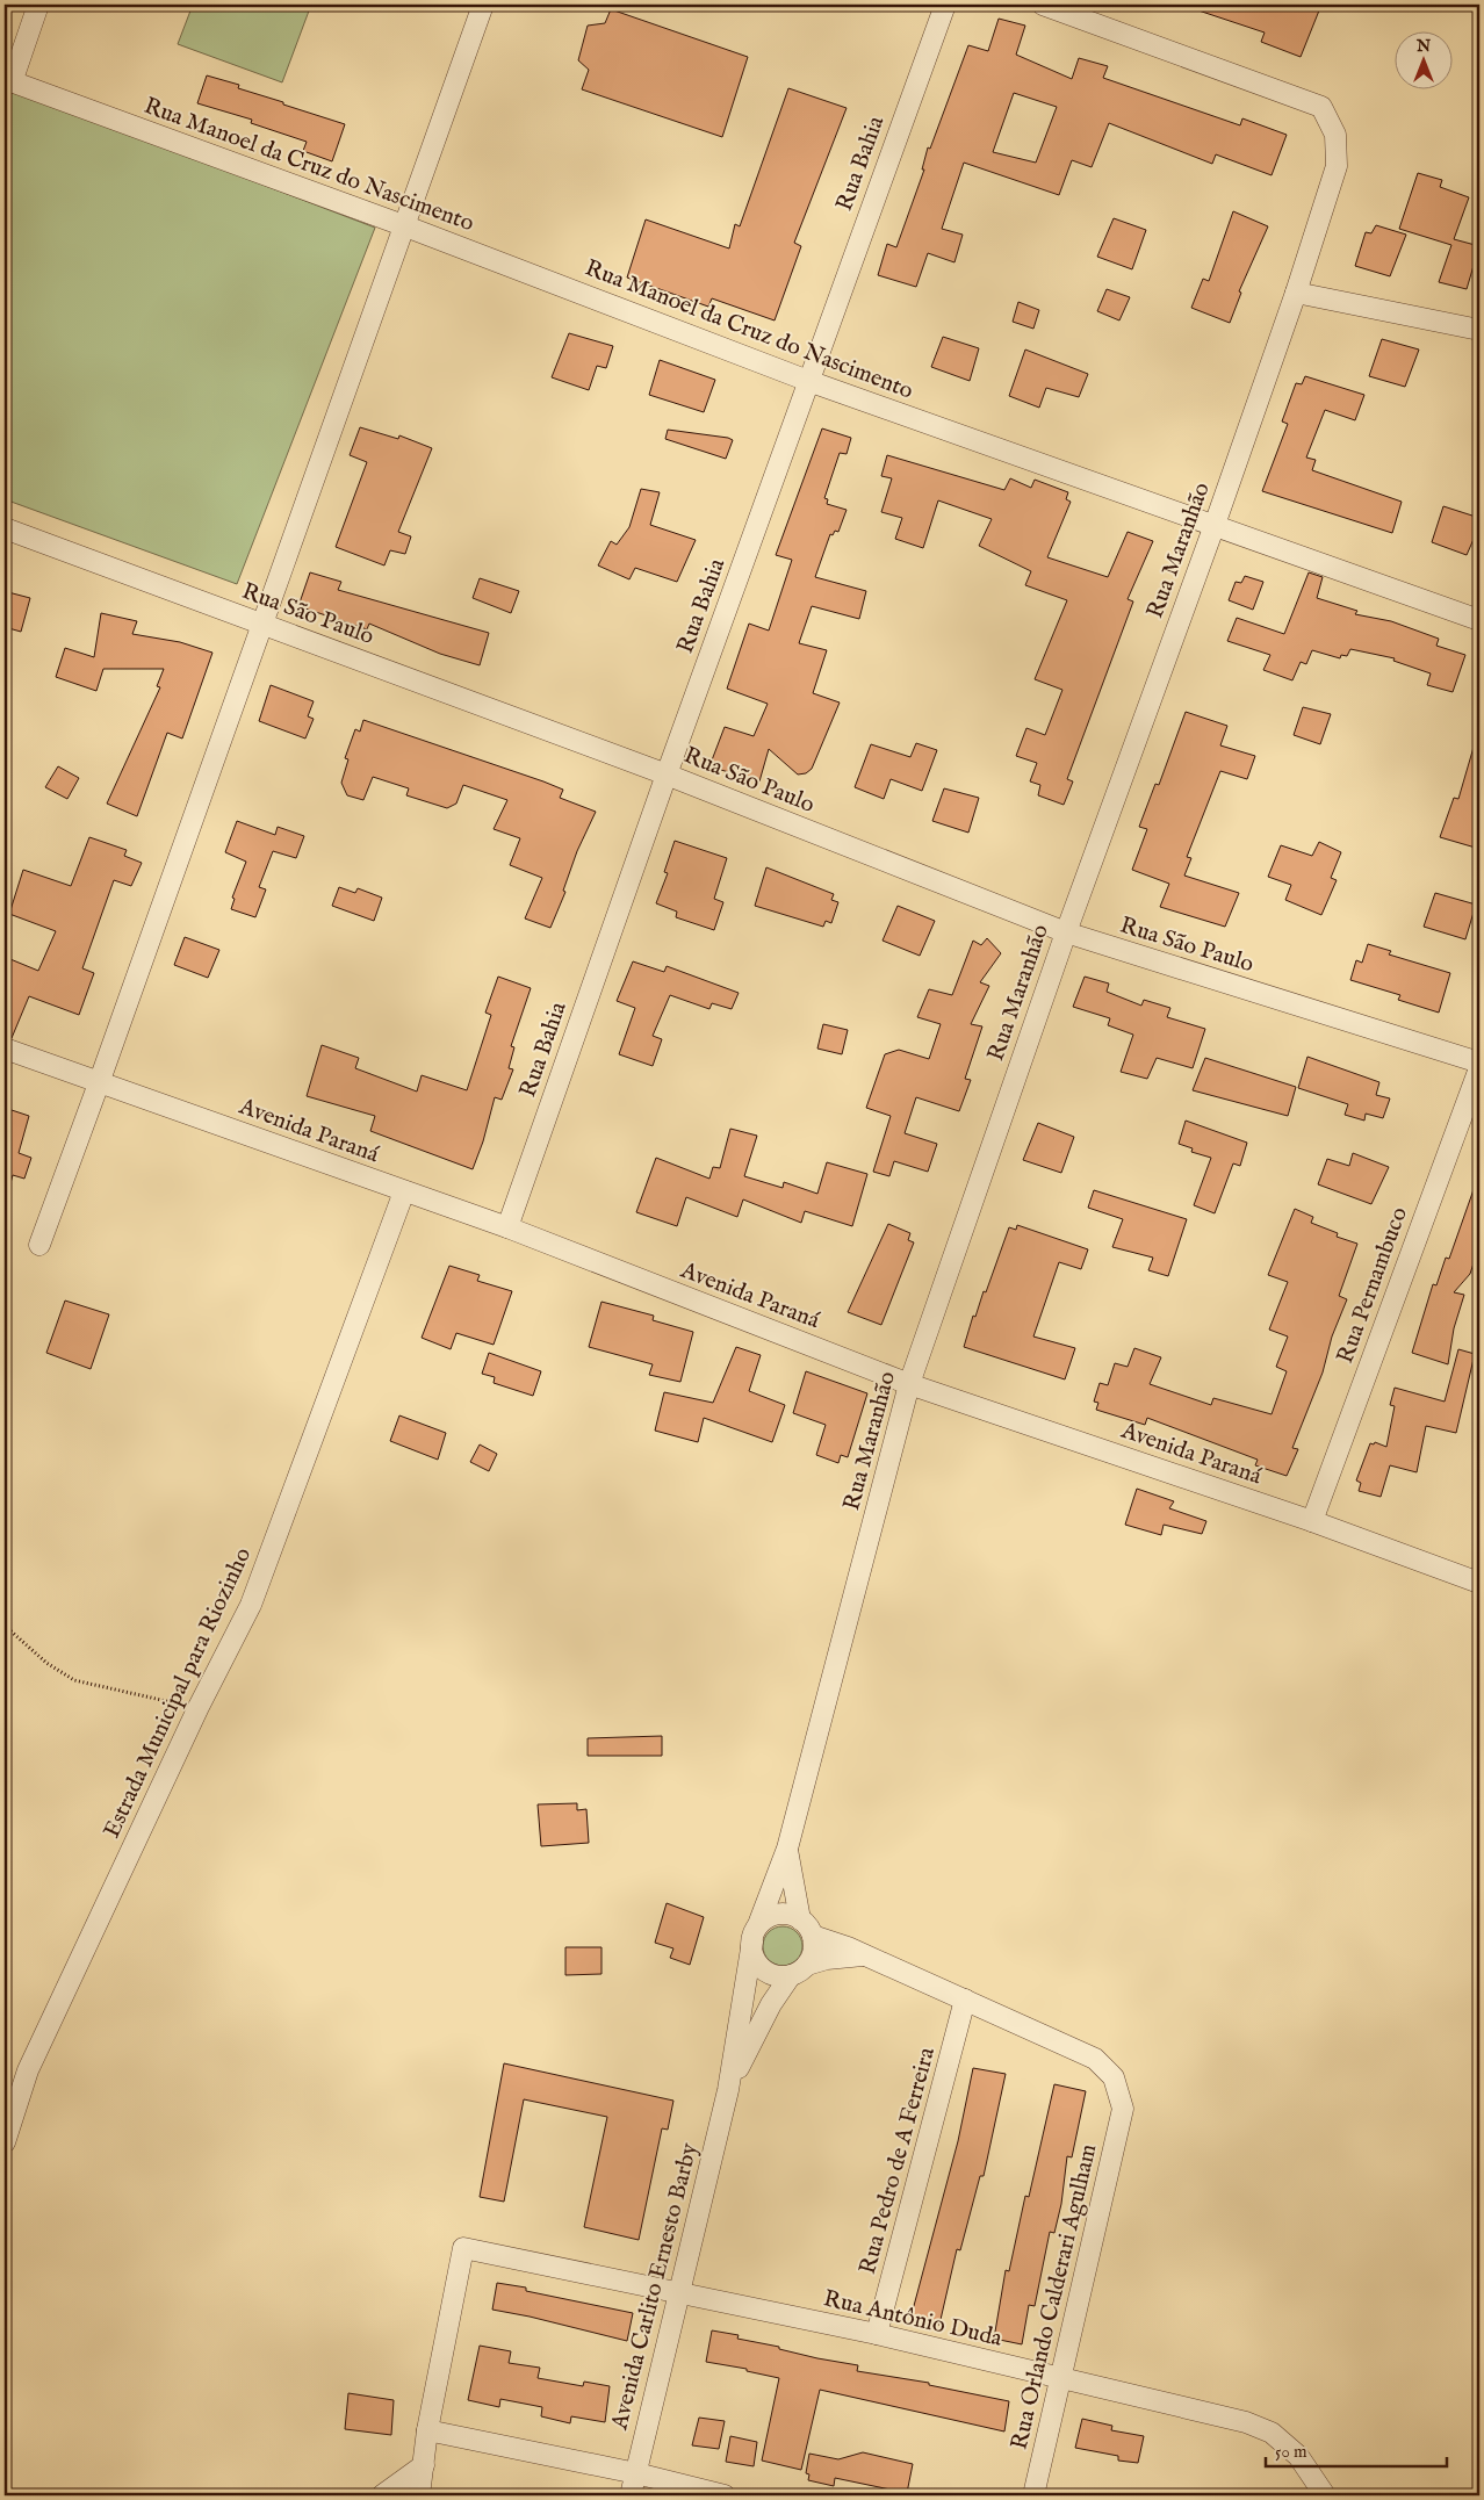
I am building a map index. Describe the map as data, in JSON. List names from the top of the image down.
{
  "streets": {
    "street": [
      "Rua Bahia",
      "Rua Manoel da Cruz do Nascimento",
      "Rua Maranhão",
      "Rua São Paulo",
      "Avenida Paraná",
      "Rua Pernambuco",
      "Estrada Municipal para Riozinho",
      "Rua Pedro de A Ferreira",
      "Avenida Carlito Ernesto Barby",
      "Rua Orlando Calderari Agulham",
      "Rua Antônio Duda"
    ]
  },
  "crossings": [
    ["Rua Bahia", "Rua Manoel da Cruz do Nascimento"],
    ["Rua Bahia", "Rua São Paulo"],
    ["Rua Bahia", "Avenida Paraná"],
    ["Rua Manoel da Cruz do Nascimento", "Rua Maranhão"],
    ["Rua Maranhão", "Rua São Paulo"],
    ["Rua Maranhão", "Avenida Paraná"],
    ["Rua Maranhão", "Avenida Carlito Ernesto Barby"],
    ["Avenida Paraná", "Rua Pernambuco"],
    ["Avenida Paraná", "Estrada Municipal para Riozinho"],
    ["Rua Pedro de A Ferreira", "Rua Orlando Calderari Agulham"],
    ["Rua Pedro de A Ferreira", "Rua Antônio Duda"],
    ["Avenida Carlito Ernesto Barby", "Rua Antônio Duda"],
    ["Rua Orlando Calderari Agulham", "Rua Antônio Duda"]
  ],
  "scale_bar": "50 m",
  "north": "top"
}
